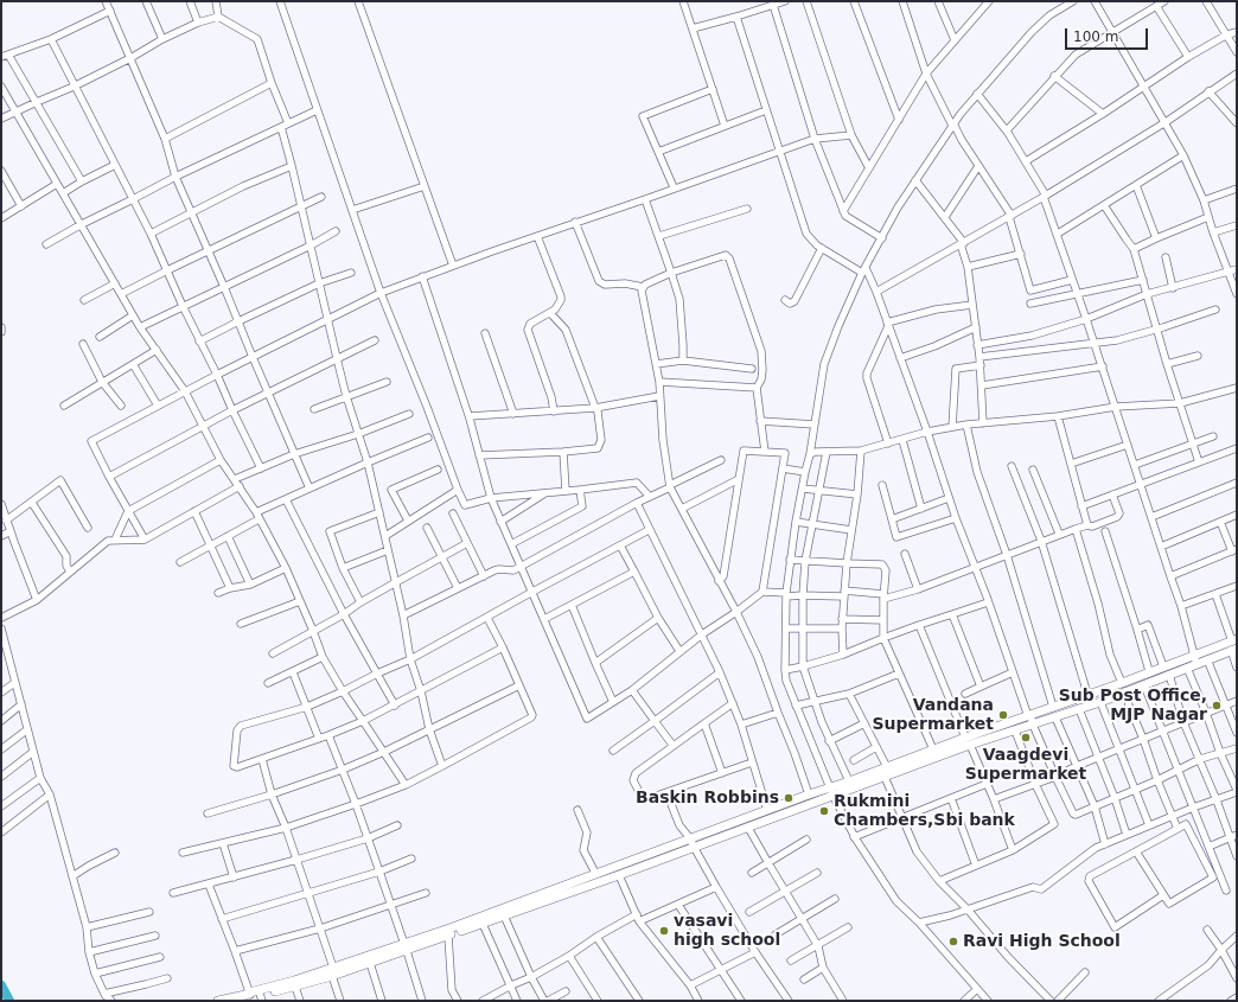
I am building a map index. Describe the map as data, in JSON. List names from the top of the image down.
{
  "places": [
    "Sub Post Office, MJP Nagar",
    "Vandana Supermarket",
    "Vaagdevi Supermarket",
    "Baskin Robbins",
    "Rukmini Chambers,Sbi bank",
    "vasavi high school",
    "Ravi High School"
  ],
  "scale_bar": "100 m"
}
